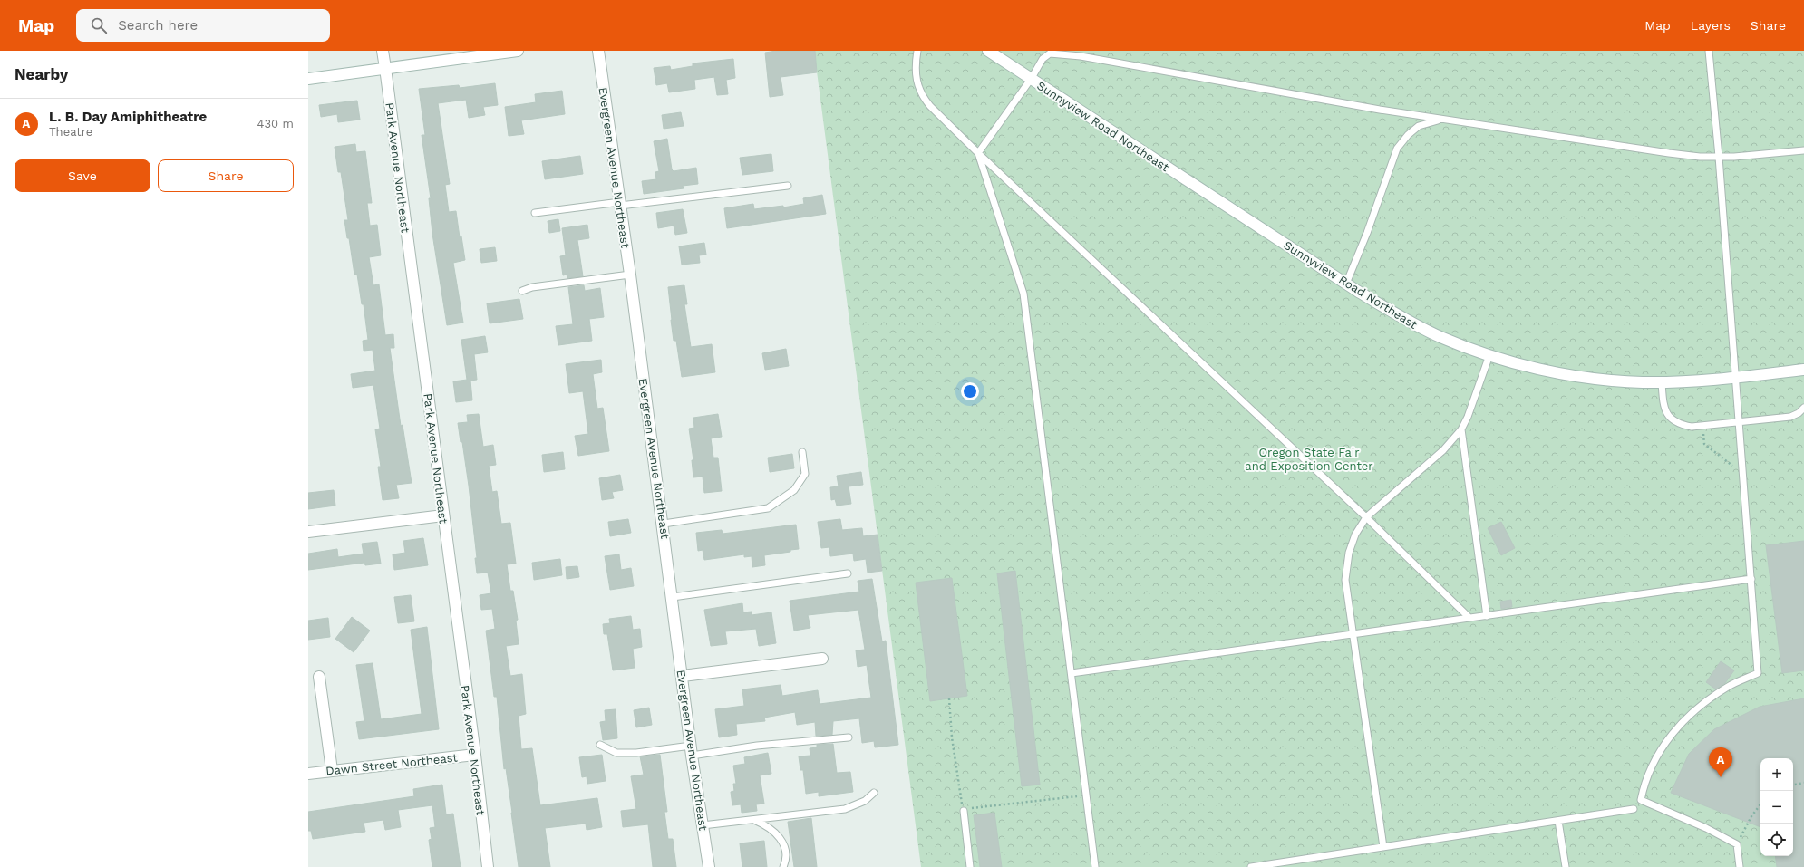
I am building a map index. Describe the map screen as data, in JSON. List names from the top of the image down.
{
  "streets": {
    "street": [
      "Sunnyview Road Northeast",
      "Park Avenue Northeast",
      "Evergreen Avenue Northeast",
      "Dawn Street Northeast"
    ]
  },
  "crossings": [
    ["Park Avenue Northeast", "Dawn Street Northeast"]
  ],
  "parks": ["Oregon State Fair and Exposition Center"],
  "page": {
    "header": "Map",
    "search": "Search here",
    "nav": ["Map", "Layers", "Share"],
    "heading": "Nearby",
    "list": [
      {
        "mark": "A",
        "name": "L. B. Day Amiphitheatre",
        "note": "Theatre",
        "value": "430 m"
      }
    ],
    "buttons": ["Save", "Share"],
    "pins": "A",
    "map_buttons": ["+", "−"]
  }
}
